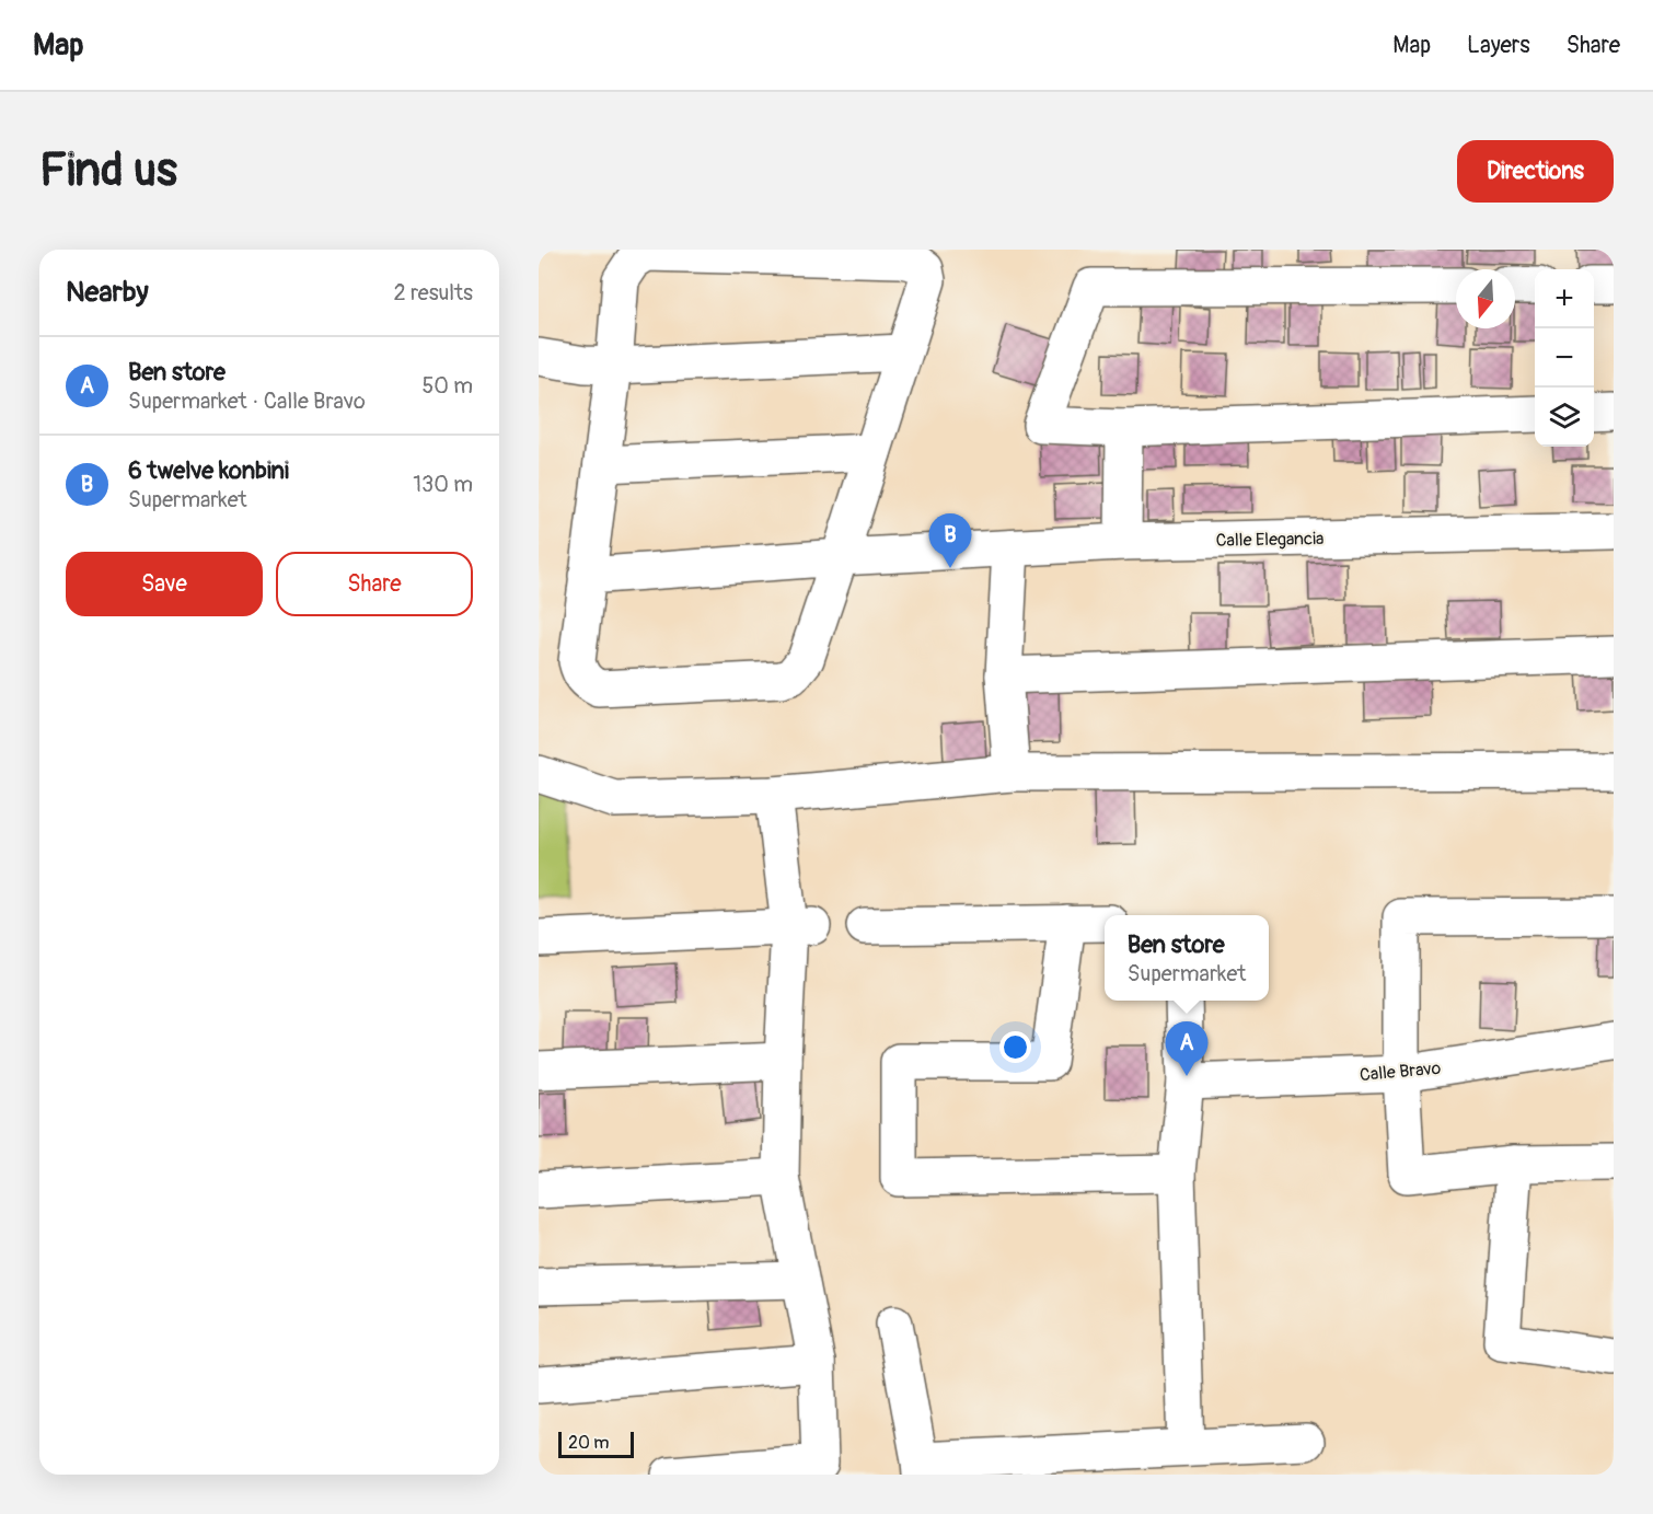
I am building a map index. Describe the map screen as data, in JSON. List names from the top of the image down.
{
  "streets": {
    "street": ["Calle Elegancia", "Calle Bravo"]
  },
  "scale_bar": "20 m",
  "north": "bottom",
  "page": {
    "header": "Map",
    "nav": ["Map", "Layers", "Share"],
    "buttons": [
      "Directions",
      ["Save", "Share"]
    ],
    "title": "Find us",
    "heading": ["Nearby", "2 results"],
    "map_buttons": ["+", "−"],
    "list": [
      {
        "mark": "A",
        "name": "Ben store",
        "note": "Supermarket · Calle Bravo",
        "value": "50 m"
      },
      {
        "mark": "B",
        "name": "6 twelve konbini",
        "note": "Supermarket",
        "value": "130 m"
      }
    ],
    "pins": ["B", "A"],
    "popup": ["Ben store", "Supermarket"],
    "scale": "20 m"
  }
}
